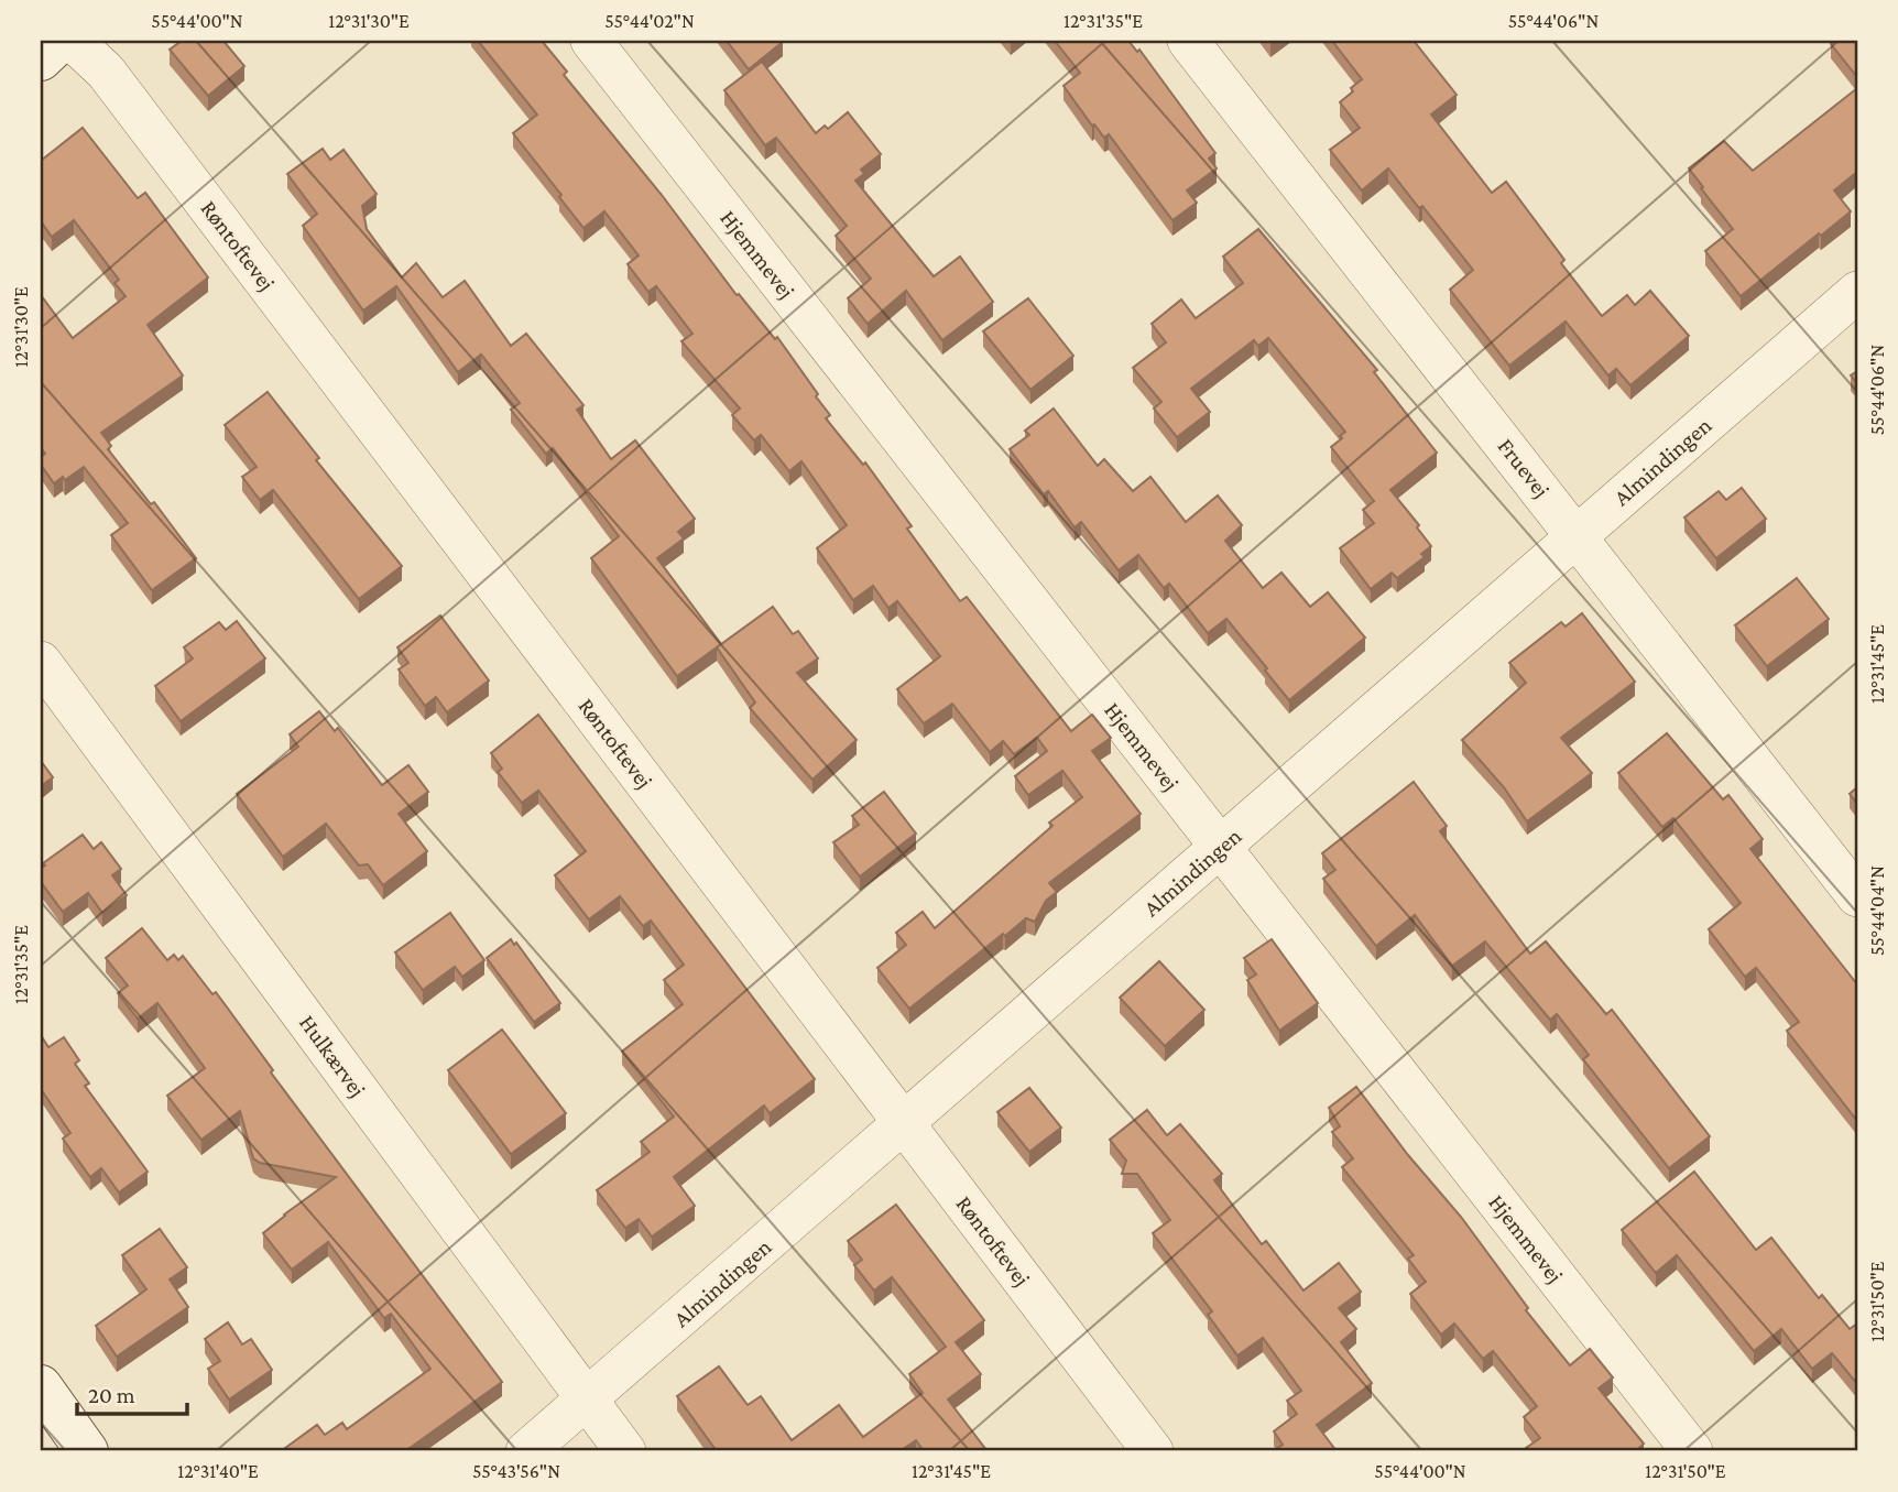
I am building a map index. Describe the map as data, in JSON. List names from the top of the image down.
{
  "streets": {
    "street": [
      "Røntoftevej",
      "Hjemmevej",
      "Almindingen",
      "Fruevej",
      "Hulkærvej"
    ]
  },
  "crossings": [
    ["Røntoftevej", "Almindingen"],
    ["Hjemmevej", "Almindingen"],
    ["Almindingen", "Fruevej"],
    ["Almindingen", "Hulkærvej"]
  ],
  "scale_bar": "20 m",
  "coordinates": [
    "55°44'00\"N",
    "12°31'30\"E",
    "55°44'02\"N",
    "12°31'35\"E",
    "55°44'06\"N",
    "12°31'45\"E",
    "55°44'04\"N",
    "12°31'50\"E",
    "12°31'40\"E",
    "55°43'56\"N"
  ]
}
